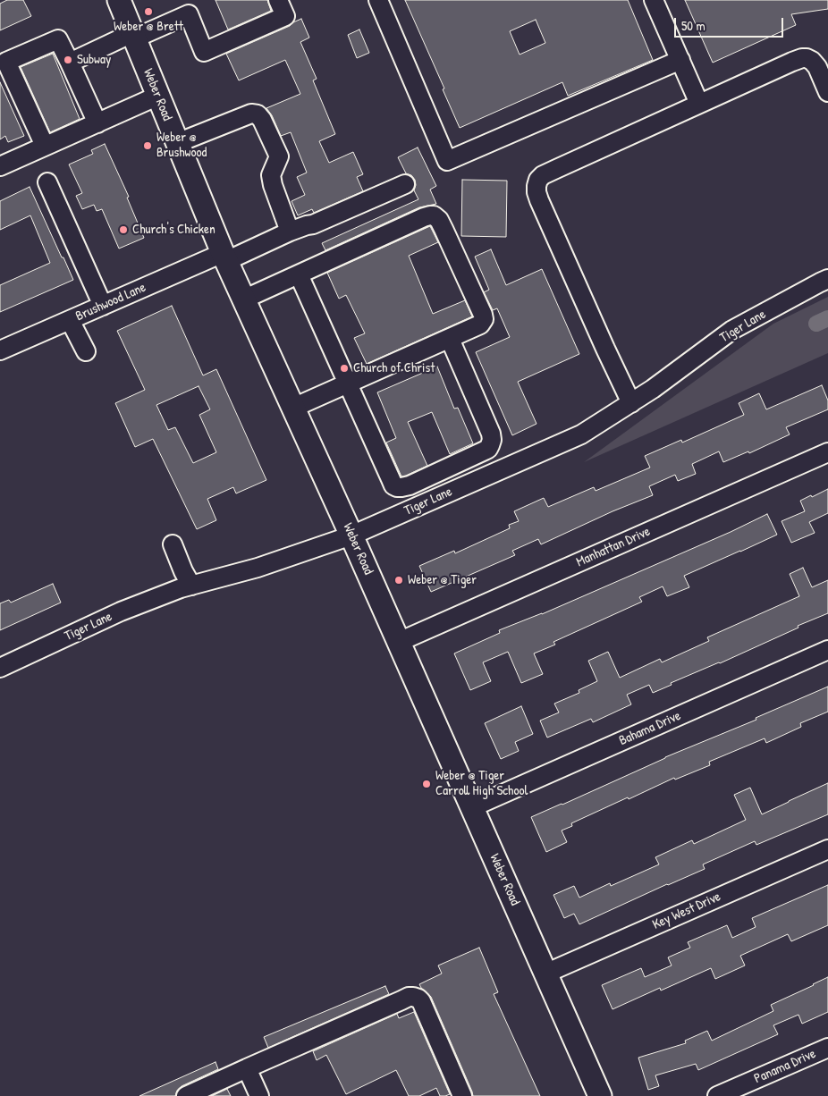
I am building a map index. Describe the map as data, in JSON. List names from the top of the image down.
{
  "streets": {
    "main road": ["Weber Road"],
    "street": [
      "Brushwood Lane",
      "Tiger Lane",
      "Manhattan Drive",
      "Bahama Drive",
      "Key West Drive",
      "Panama Drive"
    ]
  },
  "crossings": [
    ["Weber Road", "Brushwood Lane"],
    ["Weber Road", "Tiger Lane"],
    ["Weber Road", "Manhattan Drive"],
    ["Weber Road", "Bahama Drive"],
    ["Weber Road", "Key West Drive"]
  ],
  "places": [
    "Weber @ Brett",
    "Subway",
    "Weber @ Brushwood",
    "Church's Chicken",
    "Church of Christ",
    "Weber @ Tiger",
    "Weber @ Tiger Carroll High School"
  ],
  "scale_bar": "50 m"
}
